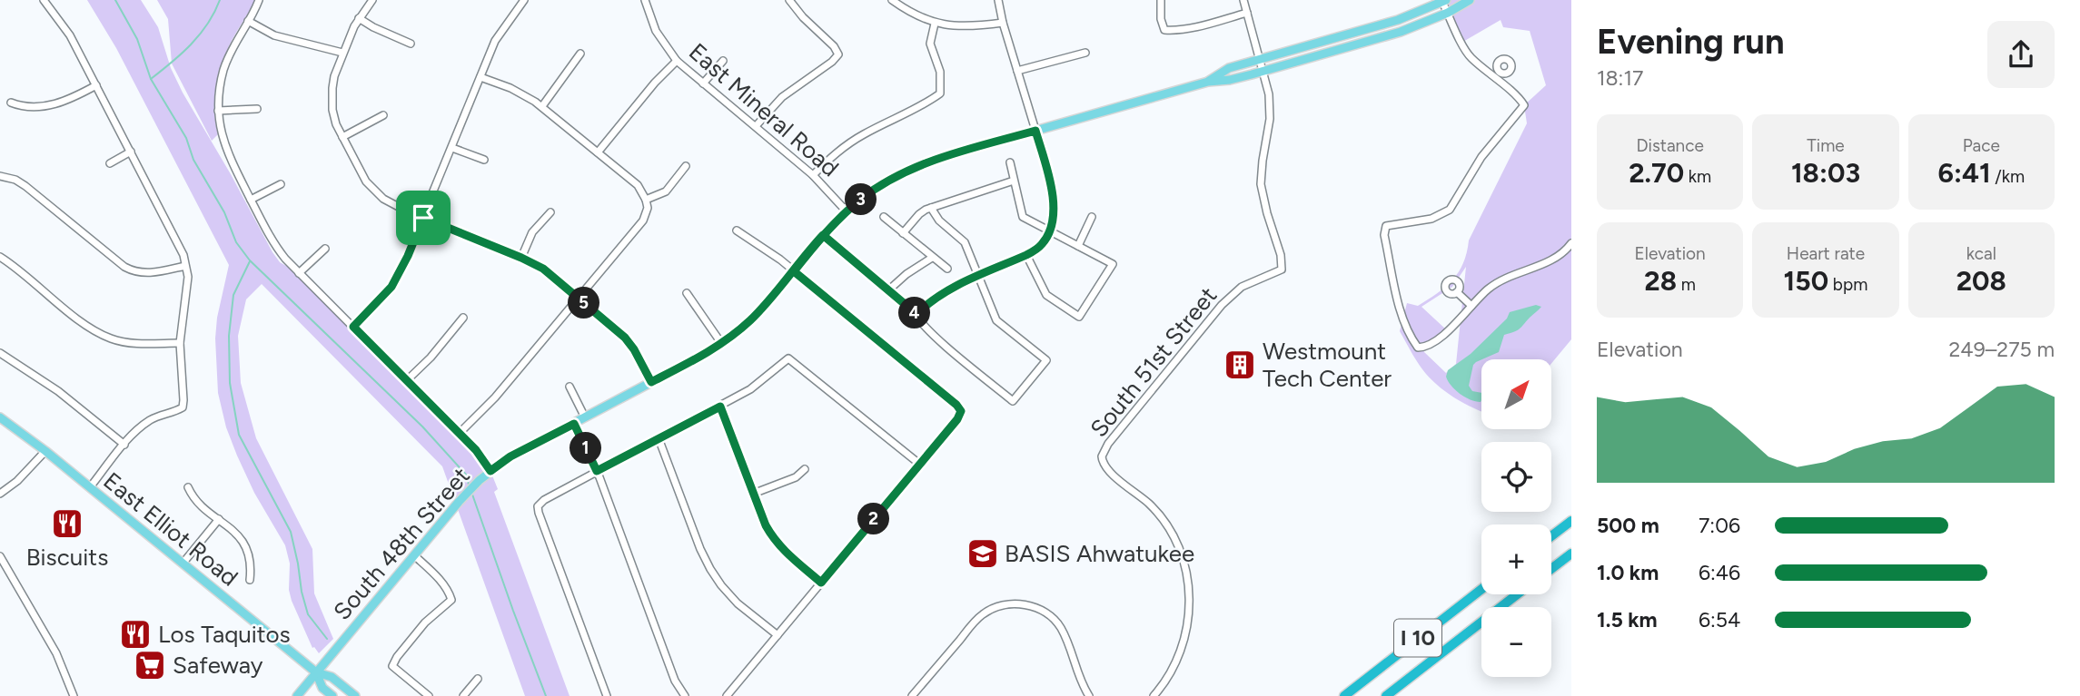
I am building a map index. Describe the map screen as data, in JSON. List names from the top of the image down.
{
  "streets": {
    "highway": ["I 10"],
    "main road": ["East Elliot Road", "South 48th Street"],
    "street": ["East Mineral Road", "South 51st Street"]
  },
  "crossings": [
    ["East Mineral Road", "South 48th Street"],
    ["South 51st Street", "South 48th Street"],
    ["East Elliot Road", "South 48th Street"]
  ],
  "places": {
    "building": ["Westmount Tech Center"],
    "restaurant": ["Biscuits", "Los Taquitos"],
    "school or university": ["BASIS Ahwatukee"],
    "supermarket": ["Safeway"]
  },
  "north": "top right",
  "page": {
    "heading": ["Evening run", "18:17"],
    "stats": [
      ["Distance", "2.70 km"],
      ["Time", "18:03"],
      ["Pace", "6:41 /km"],
      ["Elevation", "28 m"],
      ["Heart rate", "150 bpm"],
      ["kcal", "208"]
    ],
    "pins": [
      "3",
      "5",
      "4",
      "1",
      "2"
    ],
    "chart": ["Elevation", "249–275 m"],
    "map_buttons": ["+", "−"],
    "list": [
      {
        "name": "500 m",
        "note": "7:06"
      },
      {
        "name": "1.0 km",
        "note": "6:46"
      },
      {
        "name": "1.5 km",
        "note": "6:54"
      }
    ]
  }
}
